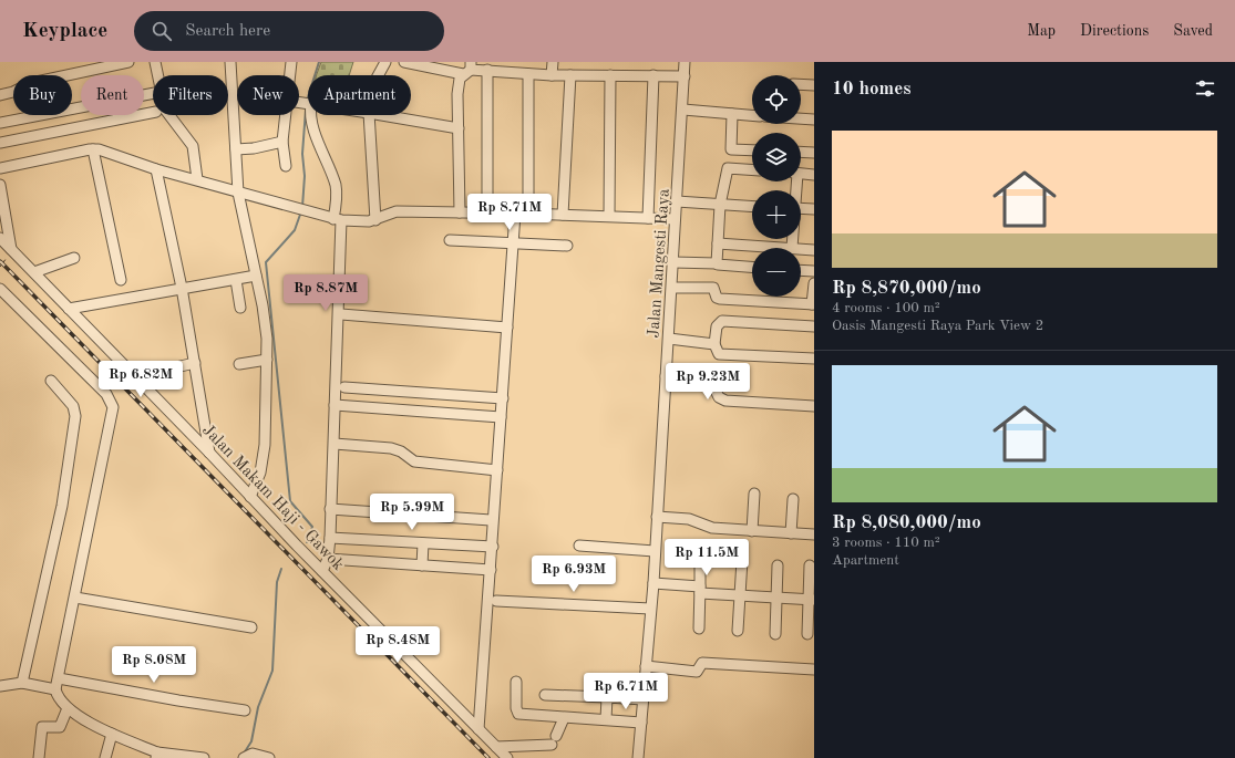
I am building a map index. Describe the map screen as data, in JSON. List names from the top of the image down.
{
  "streets": {
    "street": ["Jalan Mangesti Raya", "Jalan Makam Haji - Gawok"]
  },
  "page": {
    "header": "Keyplace",
    "search": "Search here",
    "nav": ["Map", "Directions", "Saved"],
    "heading": "10 homes",
    "map_buttons": ["+", "−"],
    "chip": [
      "Buy",
      "Rent",
      "Filters",
      "New",
      "Apartment"
    ],
    "list": [
      {
        "name": "Rp 8,870,000/mo",
        "note": "4 rooms · 100 m² · Oasis Mangesti Raya Park View 2"
      },
      {
        "name": "Rp 8,080,000/mo",
        "note": "3 rooms · 110 m² · Apartment"
      }
    ],
    "price": [
      "Rp 8.71M",
      "Rp 8.87M",
      "Rp 6.82M",
      "Rp 9.23M",
      "Rp 5.99M",
      "Rp 11.5M",
      "Rp 6.93M",
      "Rp 8.48M",
      "Rp 8.08M",
      "Rp 6.71M"
    ]
  }
}
